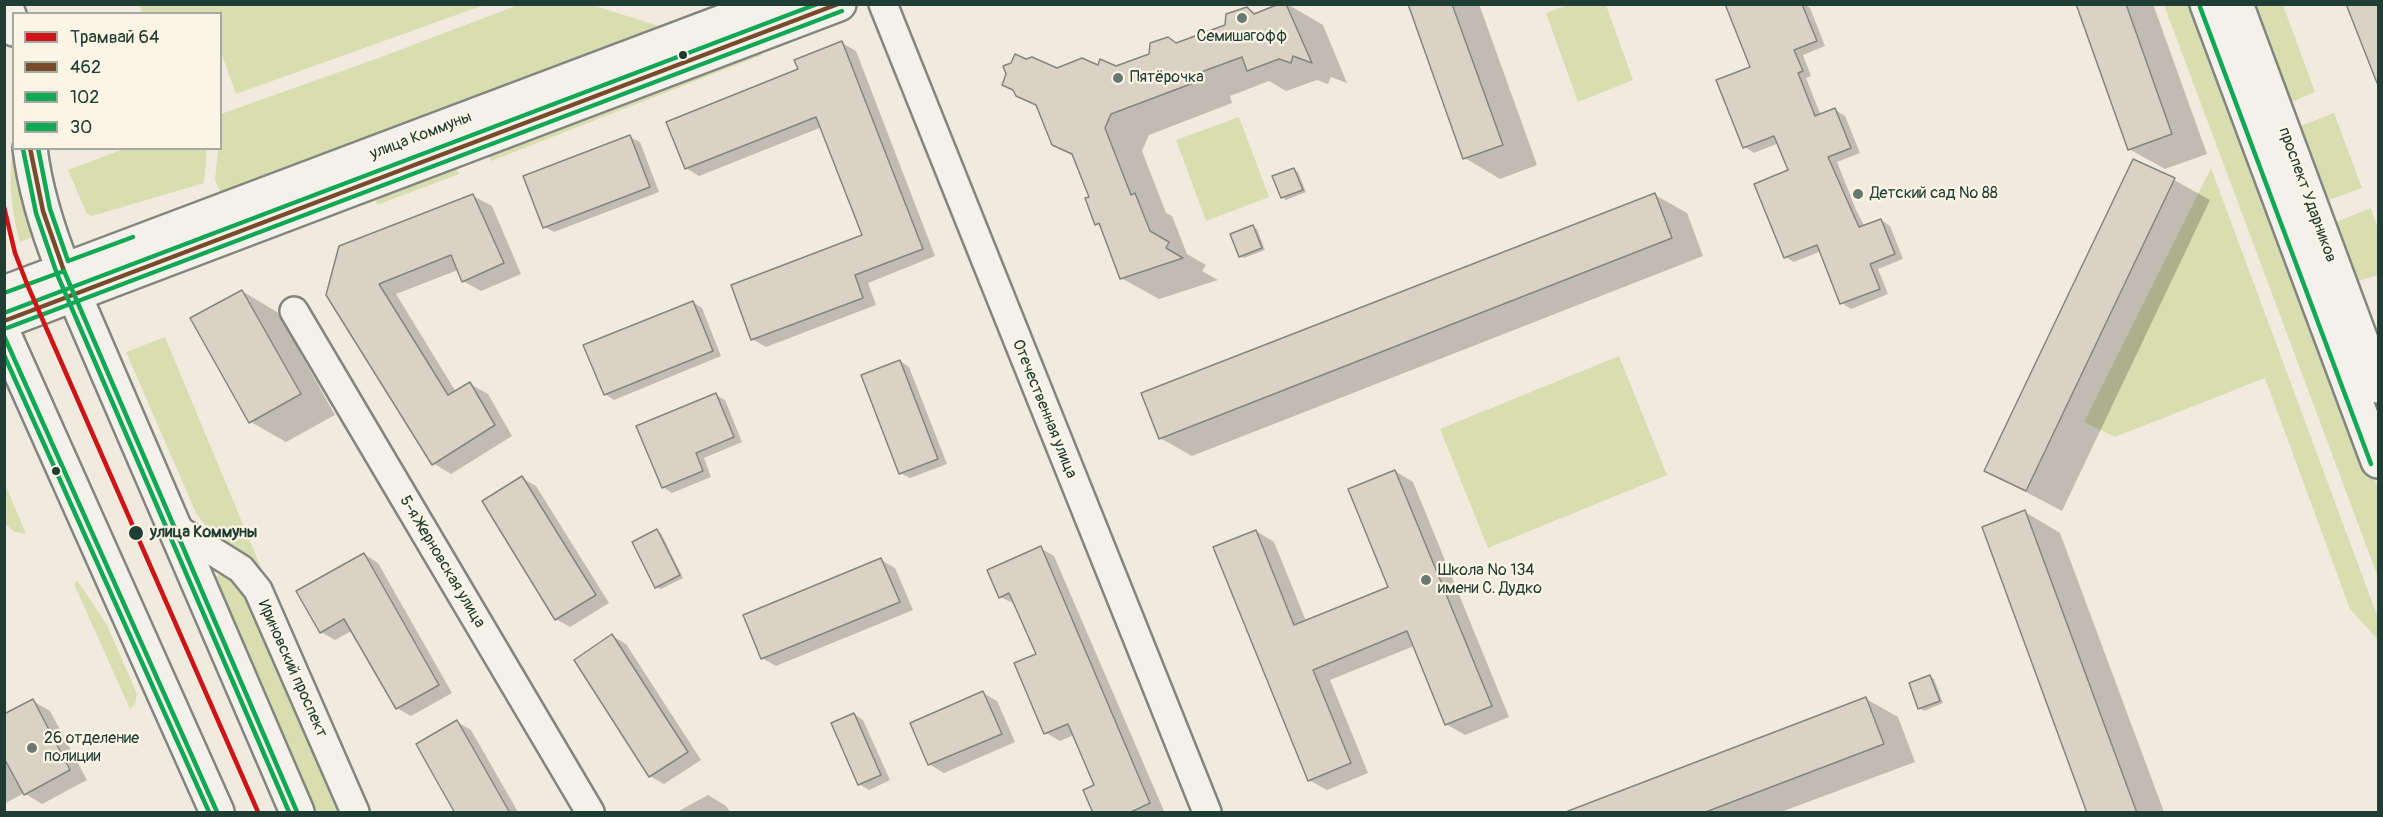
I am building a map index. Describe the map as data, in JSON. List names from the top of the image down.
{
  "streets": {
    "main road": ["улица Коммуны", "проспект Ударников"],
    "street": ["Отечественная улица", "5-я Жерновская улица", "Ириновский проспект"]
  },
  "places": [
    "Семишагофф",
    "Пятёрочка",
    "Детский сад № 88",
    "улица Коммуны",
    "Школа № 134 имени С. Дудко",
    "26 отделение полиции"
  ],
  "lines": [
    "transit line 462",
    "transit line 30",
    "transit line 102",
    "tram line 64"
  ],
  "legend": [
    "Трамвай 64",
    "462",
    "102",
    "30"
  ]
}
